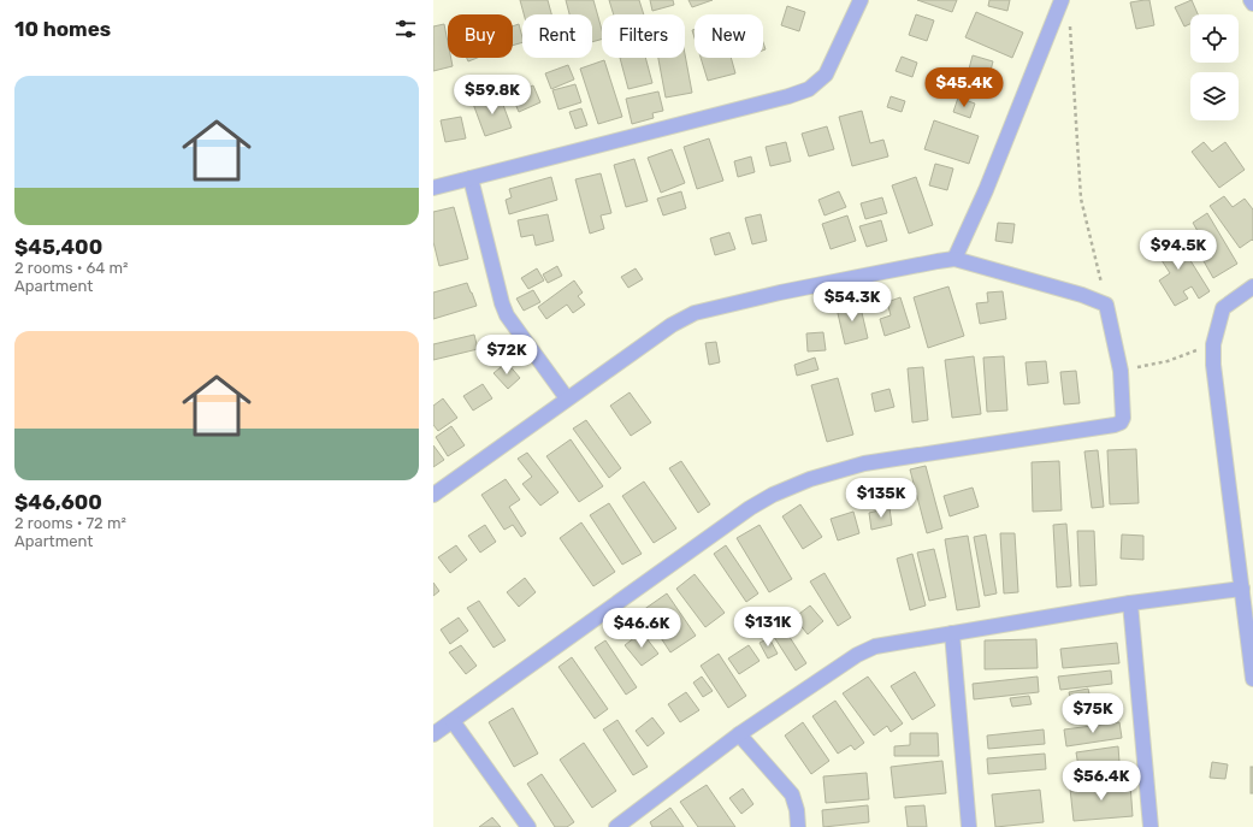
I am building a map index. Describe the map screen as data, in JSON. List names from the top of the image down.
{
  "page": {
    "heading": "10 homes",
    "chip": [
      "Buy",
      "Rent",
      "Filters",
      "New"
    ],
    "list": [
      {
        "name": "$45,400",
        "note": "2 rooms · 64 m² · Apartment"
      },
      {
        "name": "$46,600",
        "note": "2 rooms · 72 m² · Apartment"
      }
    ],
    "price": [
      "$45.4K",
      "$59.8K",
      "$94.5K",
      "$54.3K",
      "$72K",
      "$135K",
      "$131K",
      "$46.6K",
      "$75K",
      "$56.4K"
    ]
  }
}
